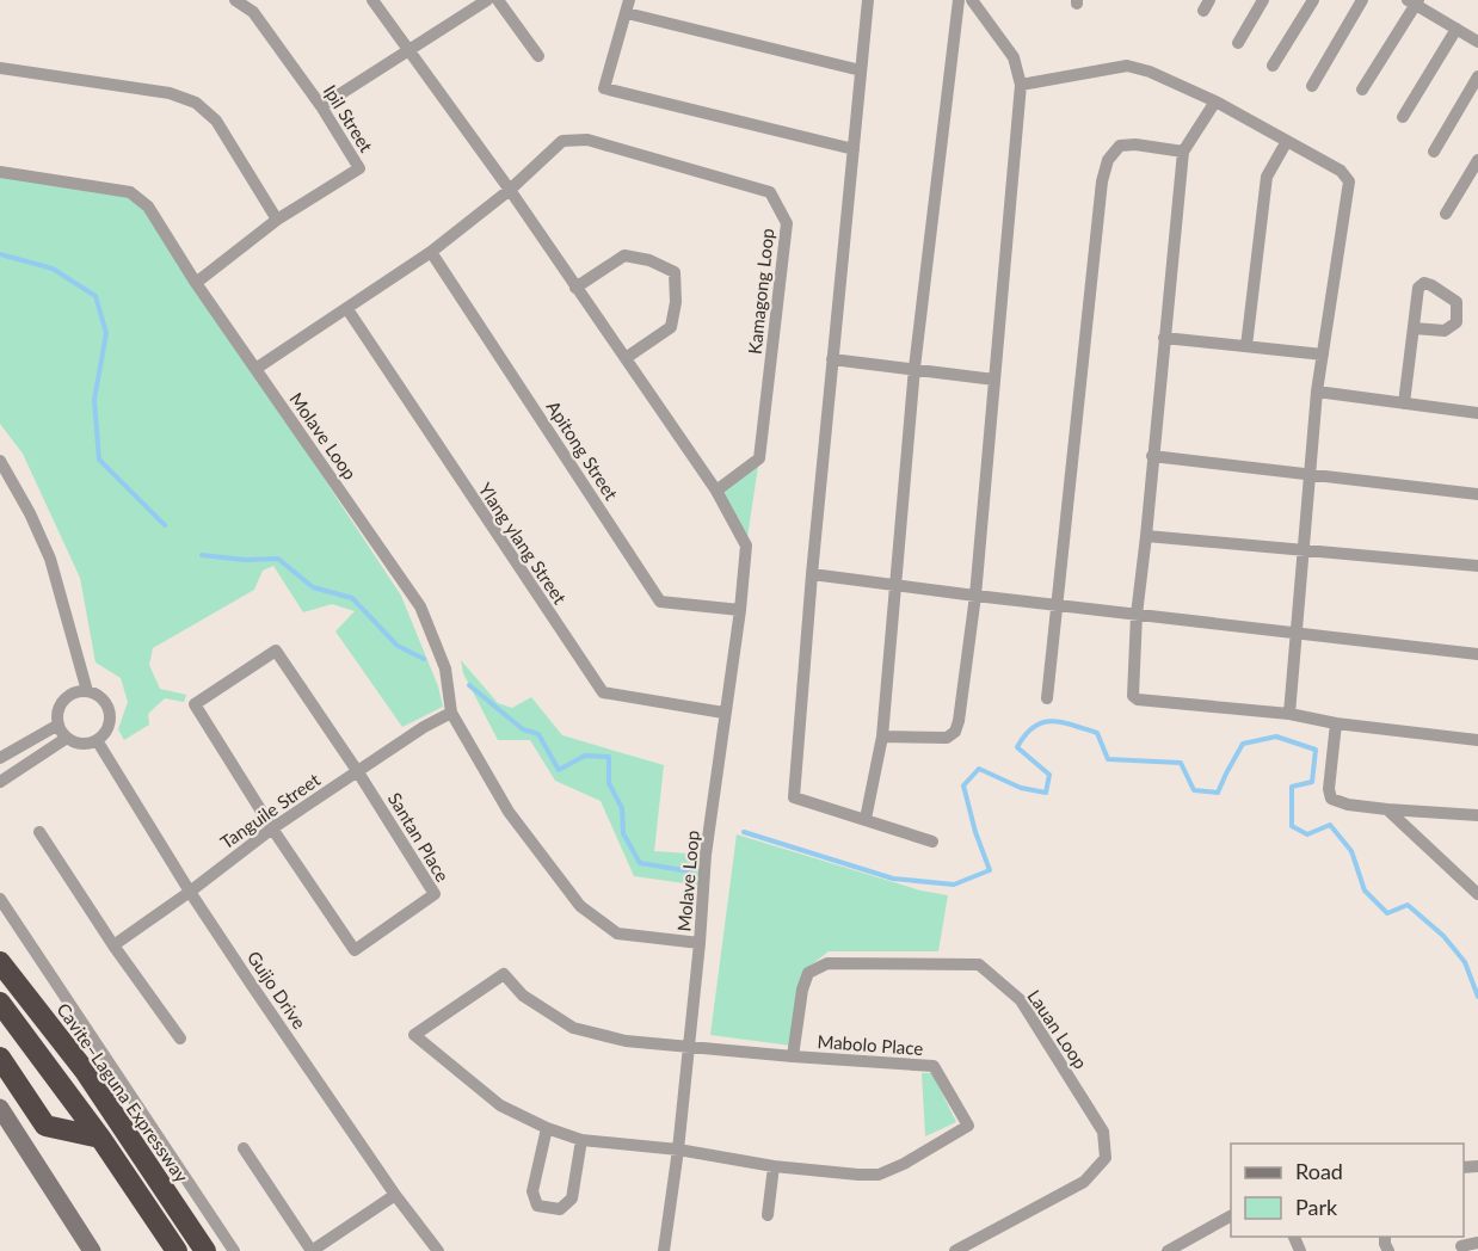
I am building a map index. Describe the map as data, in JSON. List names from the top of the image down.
{
  "streets": {
    "highway": ["Cavite–Laguna Expressway"],
    "street": [
      "Ipil Street",
      "Kamagong Loop",
      "Molave Loop",
      "Apitong Street",
      "Ylang ylang Street",
      "Tanguile Street",
      "Santan Place",
      "Guijo Drive",
      "Lauan Loop",
      "Mabolo Place"
    ]
  },
  "crossings": [
    ["Ipil Street", "Molave Loop"],
    ["Kamagong Loop", "Molave Loop"],
    ["Kamagong Loop", "Apitong Street"],
    ["Kamagong Loop", "Ylang ylang Street"],
    ["Molave Loop", "Apitong Street"],
    ["Molave Loop", "Ylang ylang Street"],
    ["Molave Loop", "Tanguile Street"],
    ["Tanguile Street", "Santan Place"],
    ["Tanguile Street", "Guijo Drive"],
    ["Lauan Loop", "Mabolo Place"]
  ],
  "legend": ["Road", "Park"]
}
